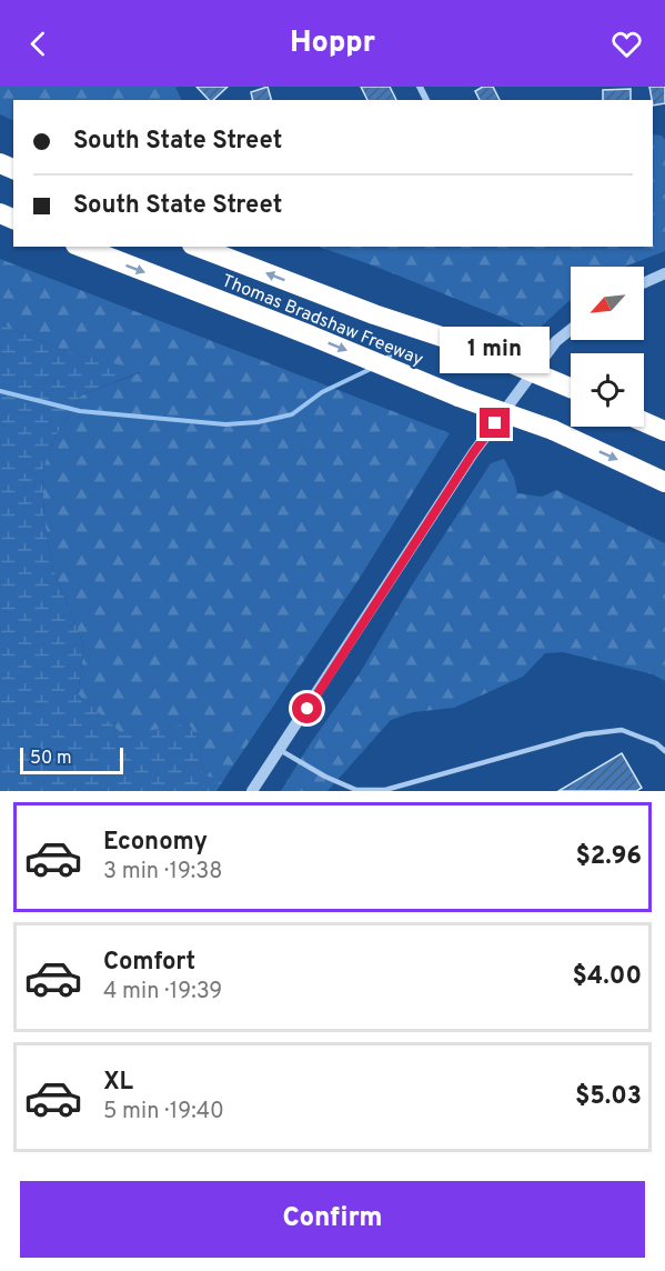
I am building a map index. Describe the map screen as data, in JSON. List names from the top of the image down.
{
  "streets": {
    "highway": ["Thomas Bradshaw Freeway"]
  },
  "scale_bar": "50 m",
  "north": "bottom left",
  "page": {
    "header": "Hoppr",
    "banner": ["South State Street", "South State Street"],
    "bubble": "1 min",
    "scale": "50 m",
    "list": [
      {
        "name": "Economy",
        "note": "3 min · 19:38",
        "value": "$2.96"
      },
      {
        "name": "Comfort",
        "note": "4 min · 19:39",
        "value": "$4.00"
      },
      {
        "name": "XL",
        "note": "5 min · 19:40",
        "value": "$5.03"
      }
    ],
    "buttons": "Confirm"
  }
}
